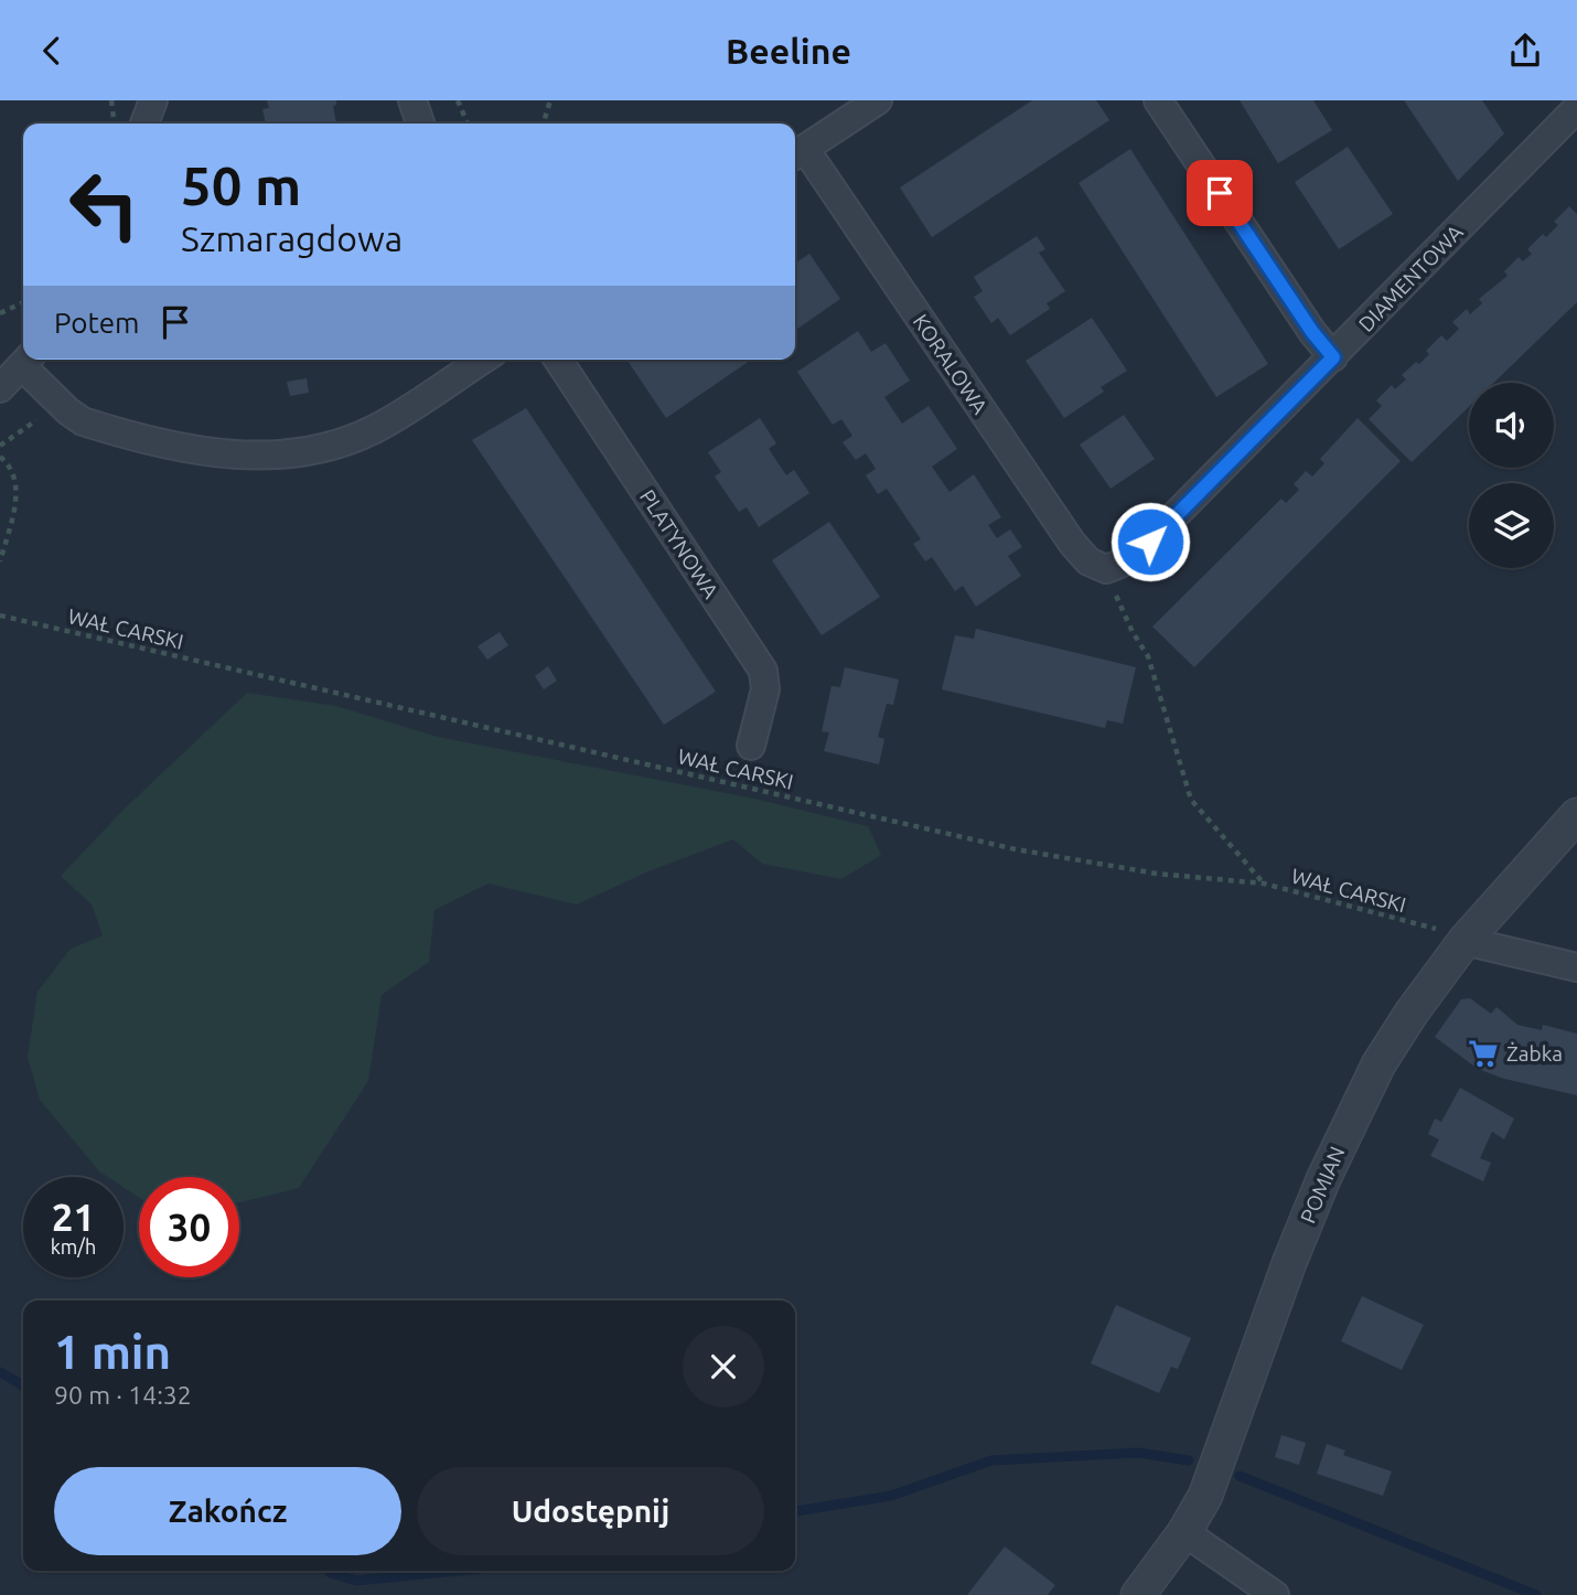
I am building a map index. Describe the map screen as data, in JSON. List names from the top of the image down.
{
  "streets": {
    "street": [
      "DIAMENTOWA",
      "KORALOWA",
      "PLATYNOWA",
      "POMIAN"
    ],
    "path": ["WAŁ CARSKI"]
  },
  "crossings": [
    ["DIAMENTOWA", "KORALOWA"],
    ["WAŁ CARSKI", "POMIAN"]
  ],
  "places": {
    "supermarket": ["Żabka"]
  },
  "page": {
    "header": "Beeline",
    "turn": ["50 m", "Szmaragdowa"],
    "then": "Potem",
    "speed": "21 km/h",
    "limit": "30",
    "heading": ["1 min", "90 m · 14:32"],
    "buttons": ["Zakończ", "Udostępnij"]
  }
}
